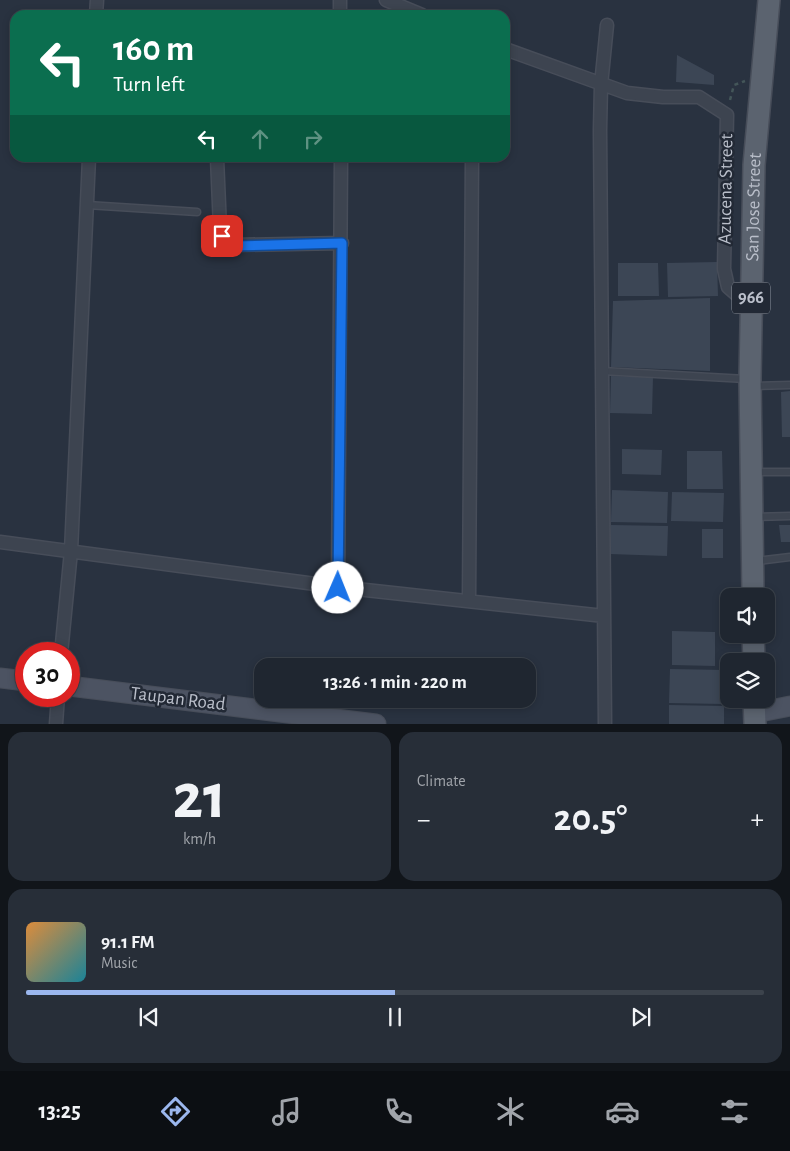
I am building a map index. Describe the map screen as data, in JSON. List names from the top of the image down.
{
  "streets": {
    "main road": ["San Jose Street", "966", "Taupan Road"],
    "street": ["Azucena Street"]
  },
  "crossings": [
    ["Azucena Street", "San Jose Street"]
  ],
  "page": {
    "turn": ["160 m", "Turn left"],
    "limit": "30",
    "trip": "13:26 · 1 min · 220 m",
    "tile": [
      ["21", "km/h"],
      "Climate"
    ],
    "heat": ["−", "20.5°", "+"],
    "song": ["91.1 FM", "Music"],
    "tabs": "13:25"
  }
}
